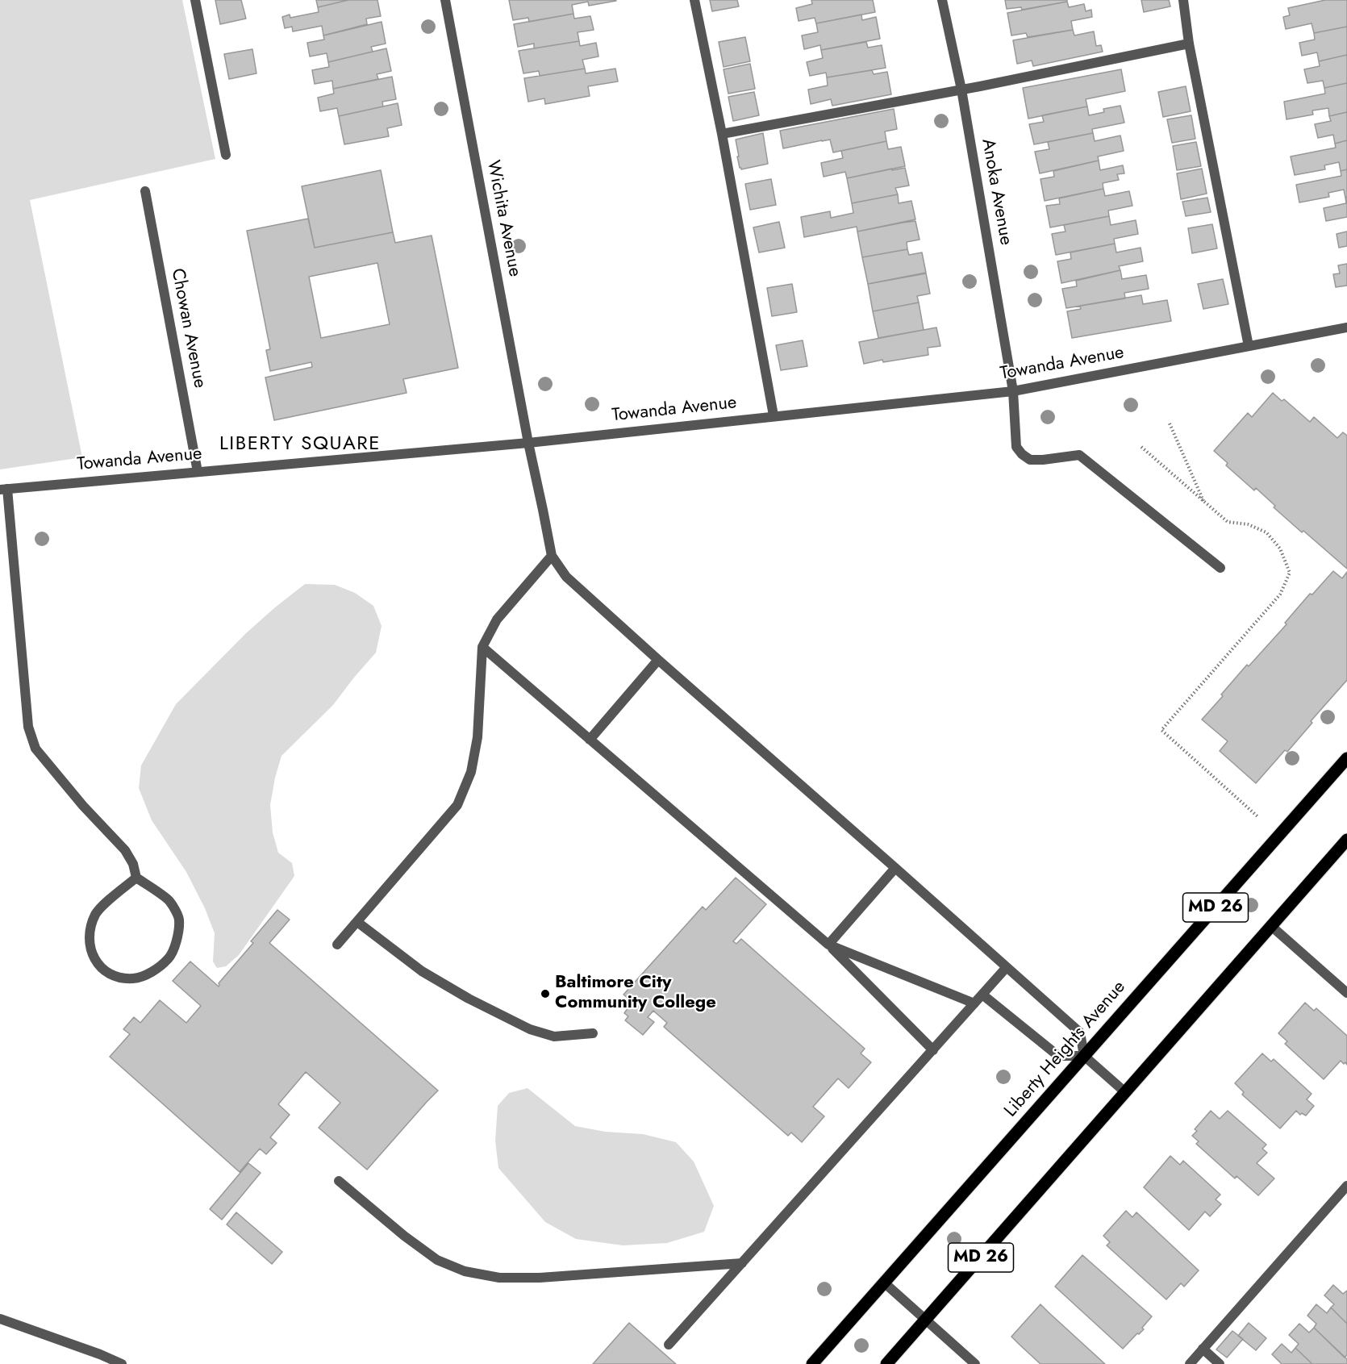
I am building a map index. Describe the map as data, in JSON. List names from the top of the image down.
{
  "streets": {
    "main road": ["MD 26", "Liberty Heights Avenue"],
    "street": [
      "Anoka Avenue",
      "Wichita Avenue",
      "Chowan Avenue",
      "Towanda Avenue"
    ]
  },
  "crossings": [
    ["Anoka Avenue", "Towanda Avenue"],
    ["Wichita Avenue", "Towanda Avenue"],
    ["Chowan Avenue", "Towanda Avenue"]
  ],
  "districts": ["LIBERTY SQUARE"],
  "places": ["Baltimore City Community College"]
}
